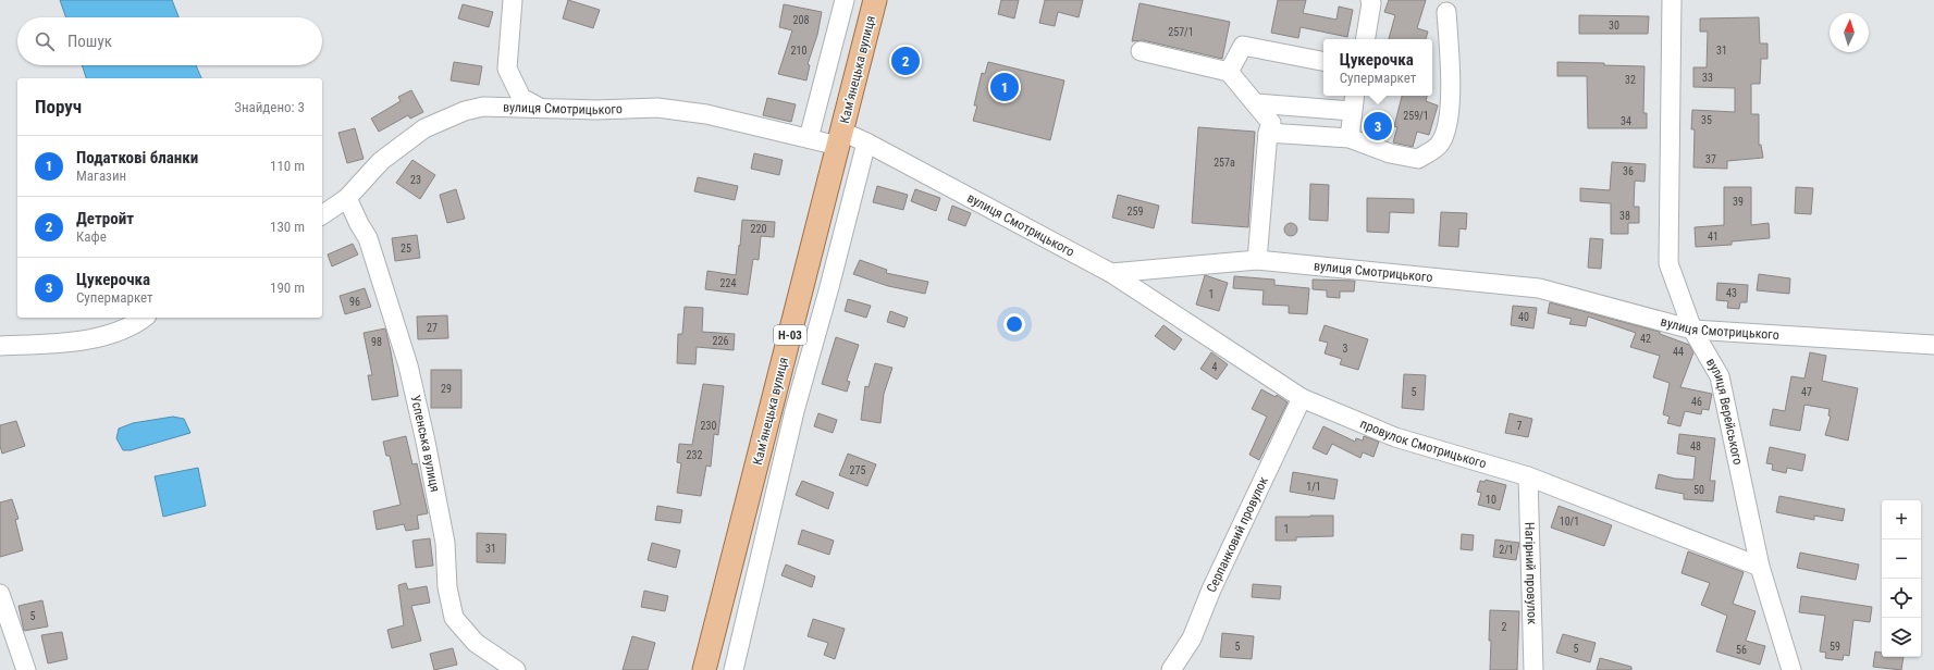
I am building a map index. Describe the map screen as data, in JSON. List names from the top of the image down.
{
  "streets": {
    "main road": ["Камʼянецька вулиця", "Н-03"],
    "street": [
      "вулиця Смотрицького",
      "вулиця Верейського",
      "провулок Смотрицького",
      "Успенська вулиця",
      "Серпанковий провулок",
      "Нагірний провулок"
    ]
  },
  "crossings": [
    ["Камʼянецька вулиця", "вулиця Смотрицького"],
    ["вулиця Смотрицького", "вулиця Верейського"],
    ["вулиця Смотрицького", "провулок Смотрицького"],
    ["вулиця Смотрицького", "Успенська вулиця"],
    ["вулиця Верейського", "провулок Смотрицького"],
    ["провулок Смотрицького", "Серпанковий провулок"],
    ["провулок Смотрицького", "Нагірний провулок"]
  ],
  "house_numbers": [
    "208",
    "30",
    "257/1",
    "210",
    "31",
    "33",
    "32",
    "259/1",
    "35",
    "34",
    "37",
    "257а",
    "36",
    "23",
    "39",
    "259",
    "38",
    "220",
    "41",
    "25",
    "224",
    "43",
    "1",
    "96",
    "40",
    "27",
    "42",
    "226",
    "98",
    "3",
    "44",
    "4",
    "29",
    "5",
    "47",
    "46",
    "230",
    "7",
    "48",
    "232",
    "275",
    "1/1",
    "50",
    "10",
    "10/1",
    "1",
    "31",
    "2/1",
    "5",
    "2",
    "5",
    "59",
    "5",
    "56"
  ],
  "north": "top",
  "page": {
    "search": "Пошук",
    "popup": ["Цукерочка", "Супермаркет"],
    "pins": ["2", "1", "3"],
    "heading": ["Поруч", "Знайдено: 3"],
    "list": [
      {
        "mark": "1",
        "name": "Податкові бланки",
        "note": "Магазин",
        "value": "110 m"
      },
      {
        "mark": "2",
        "name": "Детройт",
        "note": "Кафе",
        "value": "130 m"
      },
      {
        "mark": "3",
        "name": "Цукерочка",
        "note": "Супермаркет",
        "value": "190 m"
      }
    ],
    "map_buttons": ["+", "−"]
  }
}
